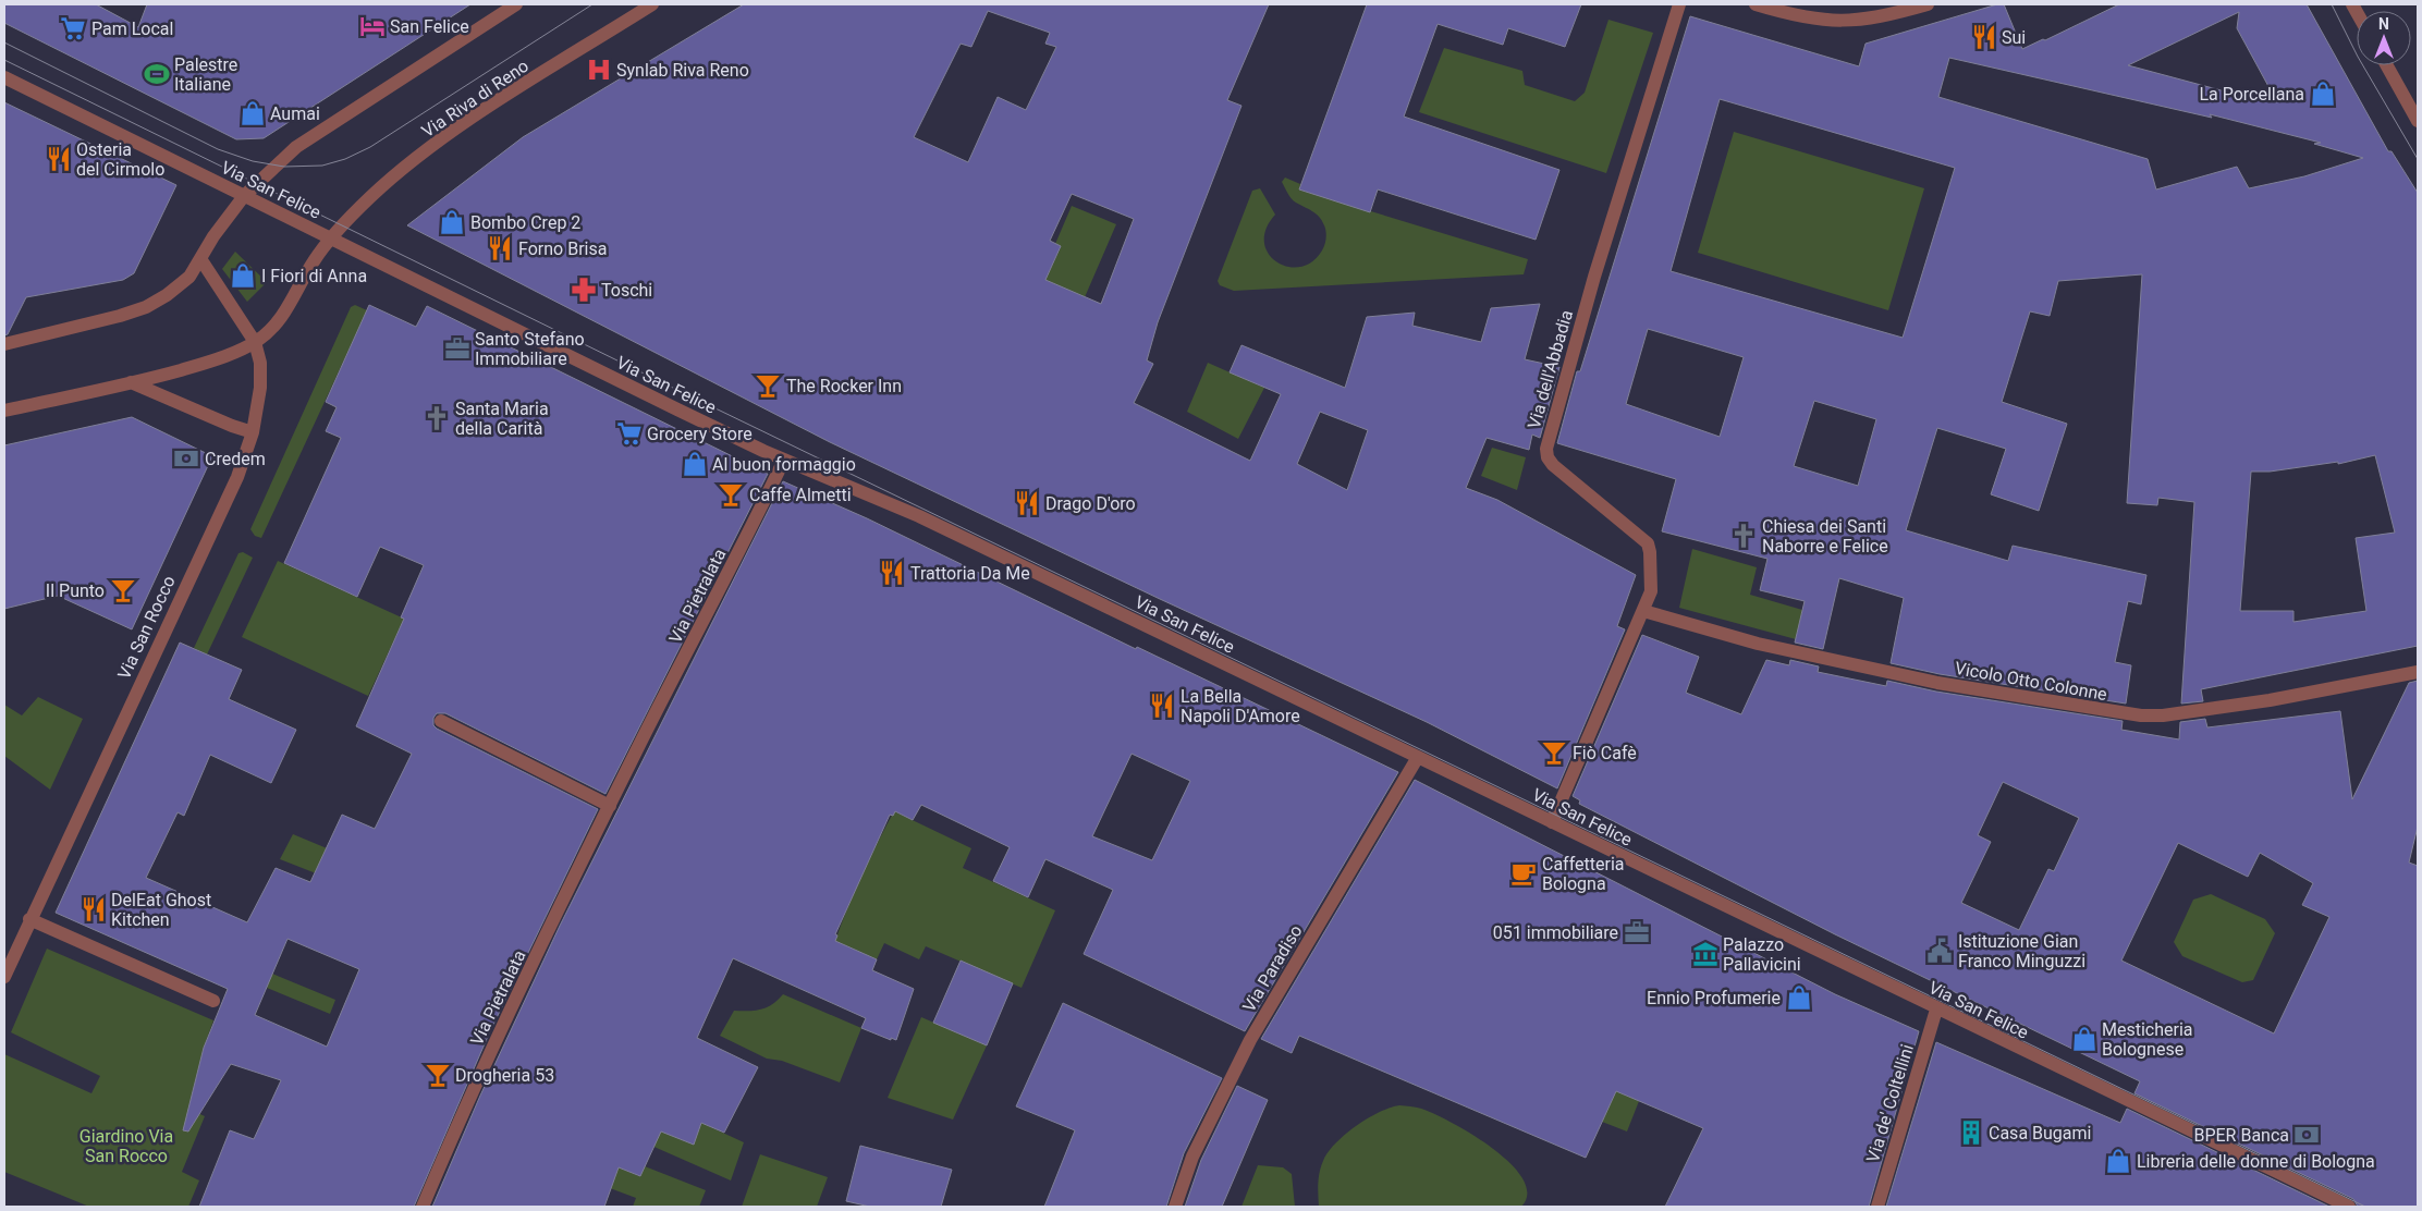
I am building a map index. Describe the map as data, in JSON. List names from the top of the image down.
{
  "streets": {
    "street": [
      "Via Riva di Reno",
      "Via San Felice",
      "Via dell'Abbadia",
      "Via Pietralata",
      "Via San Rocco",
      "Vicolo Otto Colonne",
      "Via Paradiso",
      "Via de' Coltellini"
    ]
  },
  "crossings": [
    ["Via Riva di Reno", "Via San Felice"],
    ["Via Riva di Reno", "Via San Rocco"],
    ["Via San Felice", "Via dell'Abbadia"],
    ["Via San Felice", "Via Pietralata"],
    ["Via San Felice", "Via Paradiso"],
    ["Via San Felice", "Via de' Coltellini"],
    ["Via dell'Abbadia", "Vicolo Otto Colonne"]
  ],
  "parks": ["Giardino Via San Rocco"],
  "places": {
    "hotel": ["San Felice"],
    "supermarket": ["Pam Local", "Grocery Store"],
    "restaurant": [
      "Sui",
      "Osteria del Cirmolo",
      "Forno Brisa",
      "Drago D'oro",
      "Trattoria Da Me",
      "La Bella Napoli D'Amore",
      "DelEat Ghost Kitchen"
    ],
    "hospital": ["Synlab Riva Reno"],
    "sports": ["Palestre Italiane"],
    "shop": [
      "La Porcellana",
      "Aumai",
      "Bombo Crep 2",
      "I Fiori di Anna",
      "Al buon formaggio",
      "Ennio Profumerie",
      "Mesticheria Bolognese",
      "Libreria delle donne di Bologna"
    ],
    "pharmacy": ["Toschi"],
    "office": ["Santo Stefano Immobiliare", "051 immobiliare"],
    "bar": [
      "The Rocker Inn",
      "Caffe Almetti",
      "Il Punto",
      "Fiò Cafè",
      "Drogheria 53"
    ],
    "church": ["Santa Maria della Carità", "Chiesa dei Santi Naborre e Felice"],
    "bank": ["Credem", "BPER Banca"],
    "cafe": ["Caffetteria Bologna"],
    "public building": ["Istituzione Gian Franco Minguzzi"],
    "museum": ["Palazzo Pallavicini"],
    "building": ["Casa Bugami"]
  },
  "north": "top"
}
